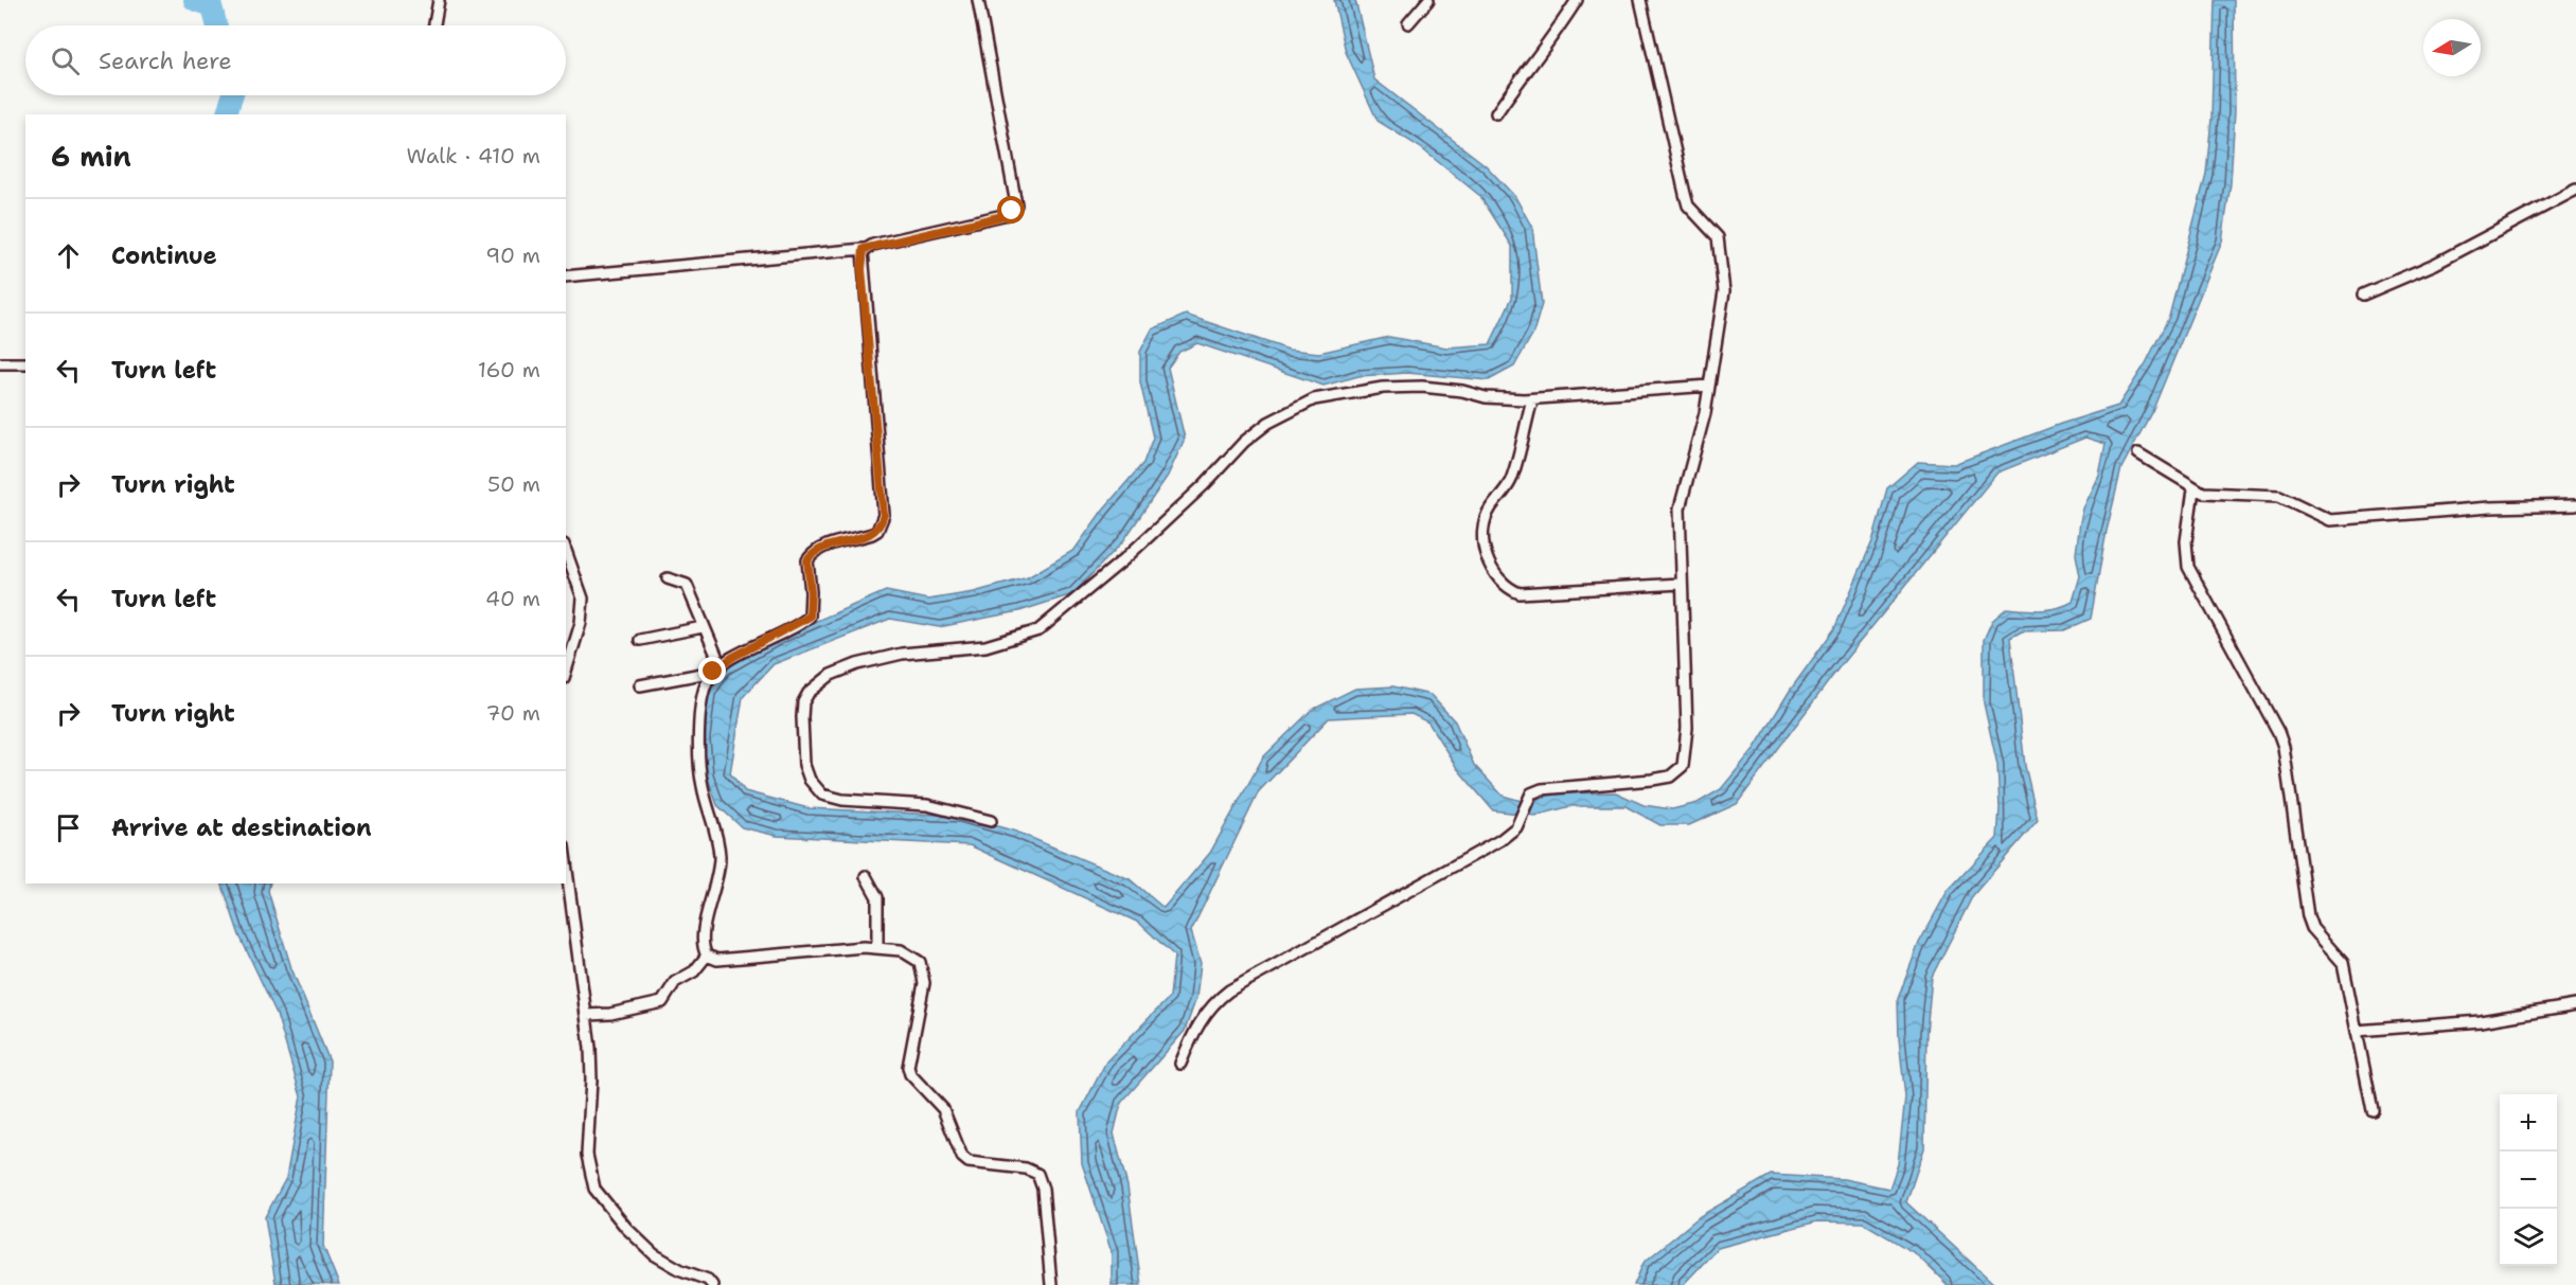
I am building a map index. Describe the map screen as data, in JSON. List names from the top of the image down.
{
  "north": "left",
  "page": {
    "search": "Search here",
    "heading": ["6 min", "Walk · 410 m"],
    "list": [
      ["Continue", "90 m"],
      ["Turn left", "160 m"],
      ["Turn right", "50 m"],
      ["Turn left", "40 m"],
      ["Turn right", "70 m"],
      "Arrive at destination"
    ],
    "map_buttons": ["+", "−"]
  }
}
